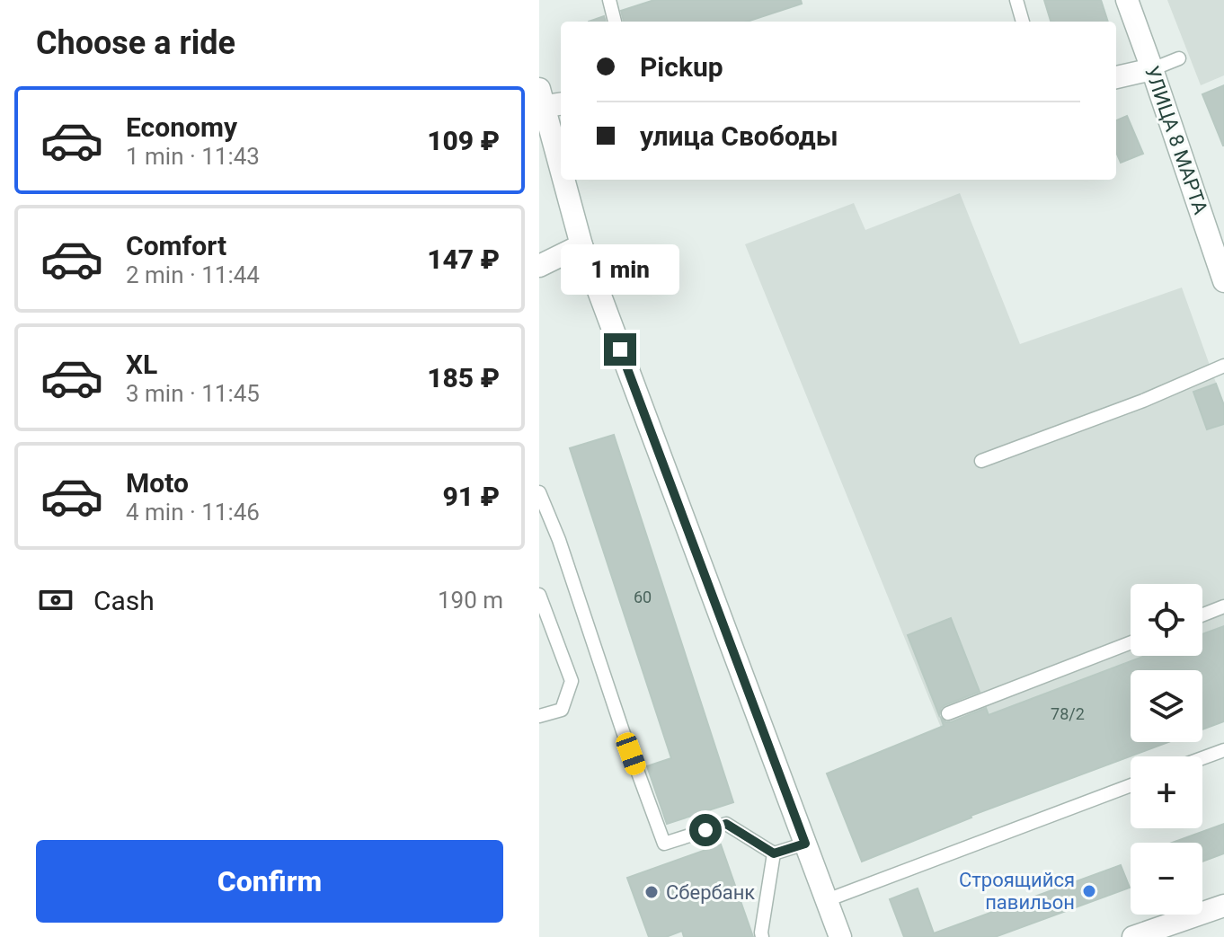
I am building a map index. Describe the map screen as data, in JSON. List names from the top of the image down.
{
  "streets": {
    "street": ["УЛИЦА 8 МАРТА"]
  },
  "places": ["Строящийся павильон", "Сбербанк"],
  "house_numbers": ["60", "78/2"],
  "page": {
    "heading": "Choose a ride",
    "banner": ["Pickup", "улица Свободы"],
    "list": [
      {
        "name": "Economy",
        "note": "1 min · 11:43",
        "value": "109 ₽"
      },
      {
        "name": "Comfort",
        "note": "2 min · 11:44",
        "value": "147 ₽"
      },
      {
        "name": "XL",
        "note": "3 min · 11:45",
        "value": "185 ₽"
      },
      {
        "name": "Moto",
        "note": "4 min · 11:46",
        "value": "91 ₽"
      }
    ],
    "bubble": "1 min",
    "pay": ["Cash", "190 m"],
    "map_buttons": ["+", "−"],
    "buttons": "Confirm"
  }
}
